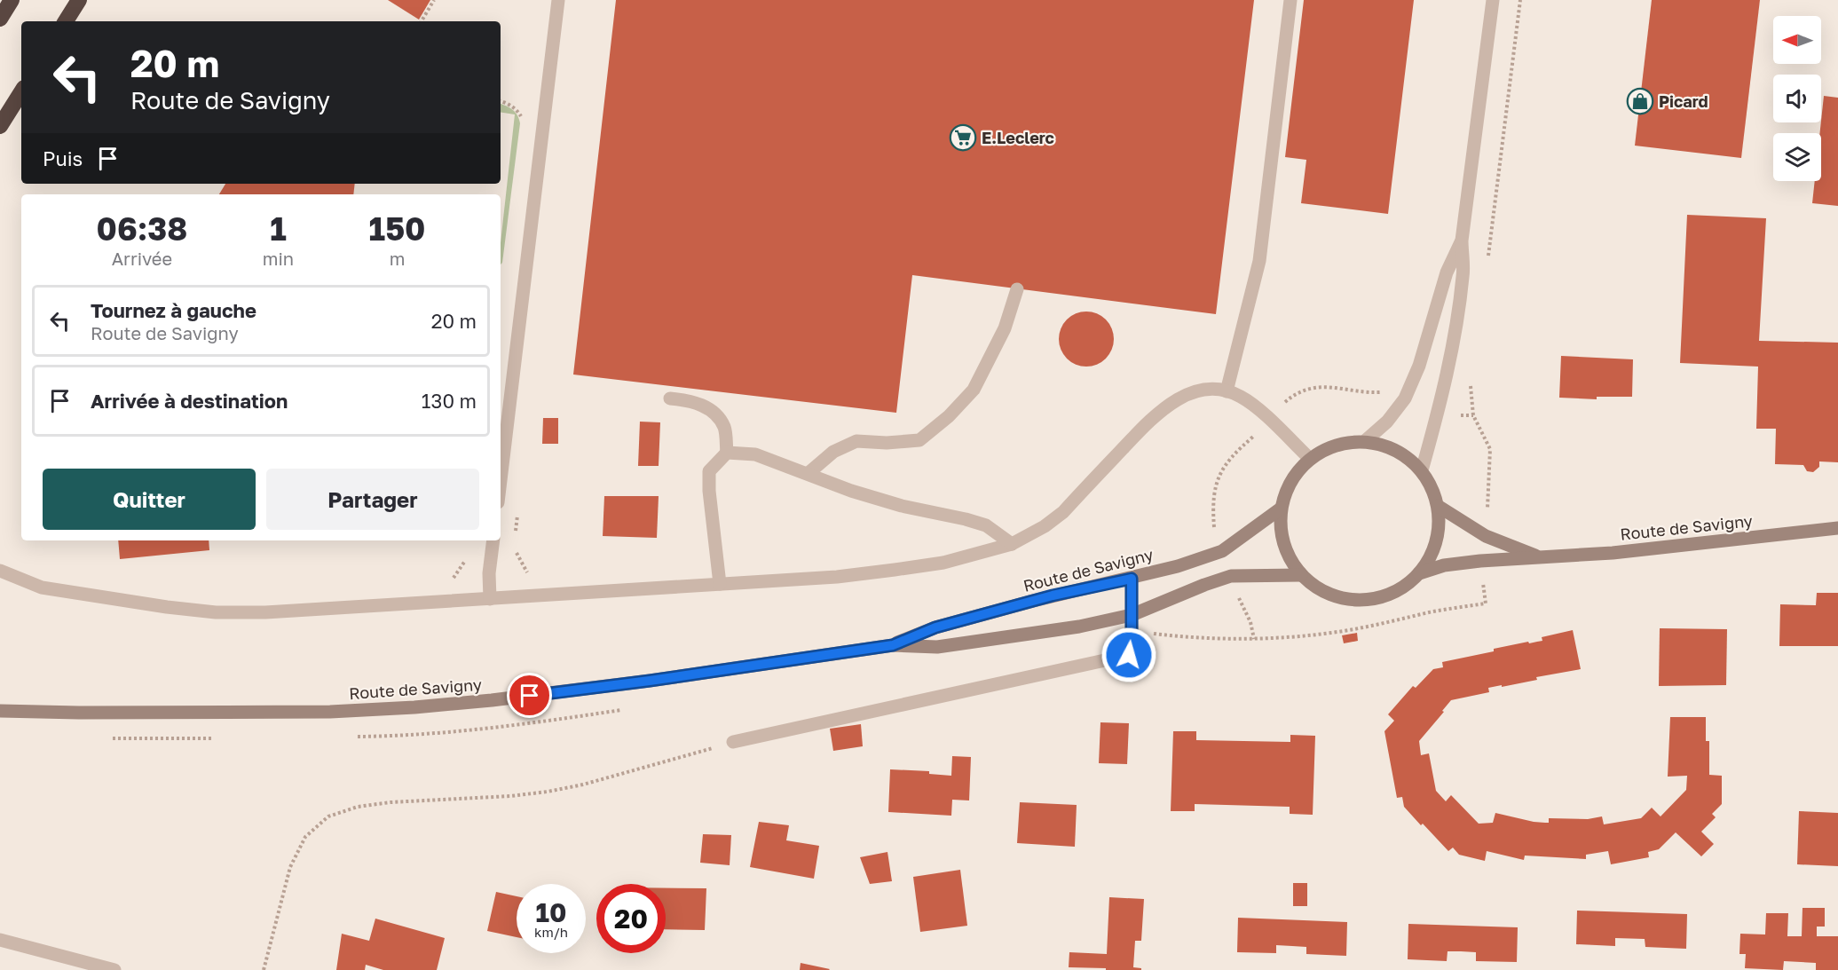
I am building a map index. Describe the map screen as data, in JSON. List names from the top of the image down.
{
  "streets": {
    "main road": ["Route de Savigny"]
  },
  "places": {
    "shop": ["Picard"],
    "supermarket": ["E.Leclerc"]
  },
  "north": "left",
  "page": {
    "turn": ["20 m", "Route de Savigny"],
    "then": "Puis",
    "eta": [
      "06:38",
      "Arrivée",
      "1",
      "min",
      "150",
      "m"
    ],
    "list": [
      {
        "name": "Tournez à gauche",
        "note": "Route de Savigny",
        "value": "20 m"
      },
      {
        "name": "Arrivée à destination",
        "value": "130 m"
      }
    ],
    "buttons": ["Quitter", "Partager"],
    "speed": "10 km/h",
    "limit": "20"
  }
}
